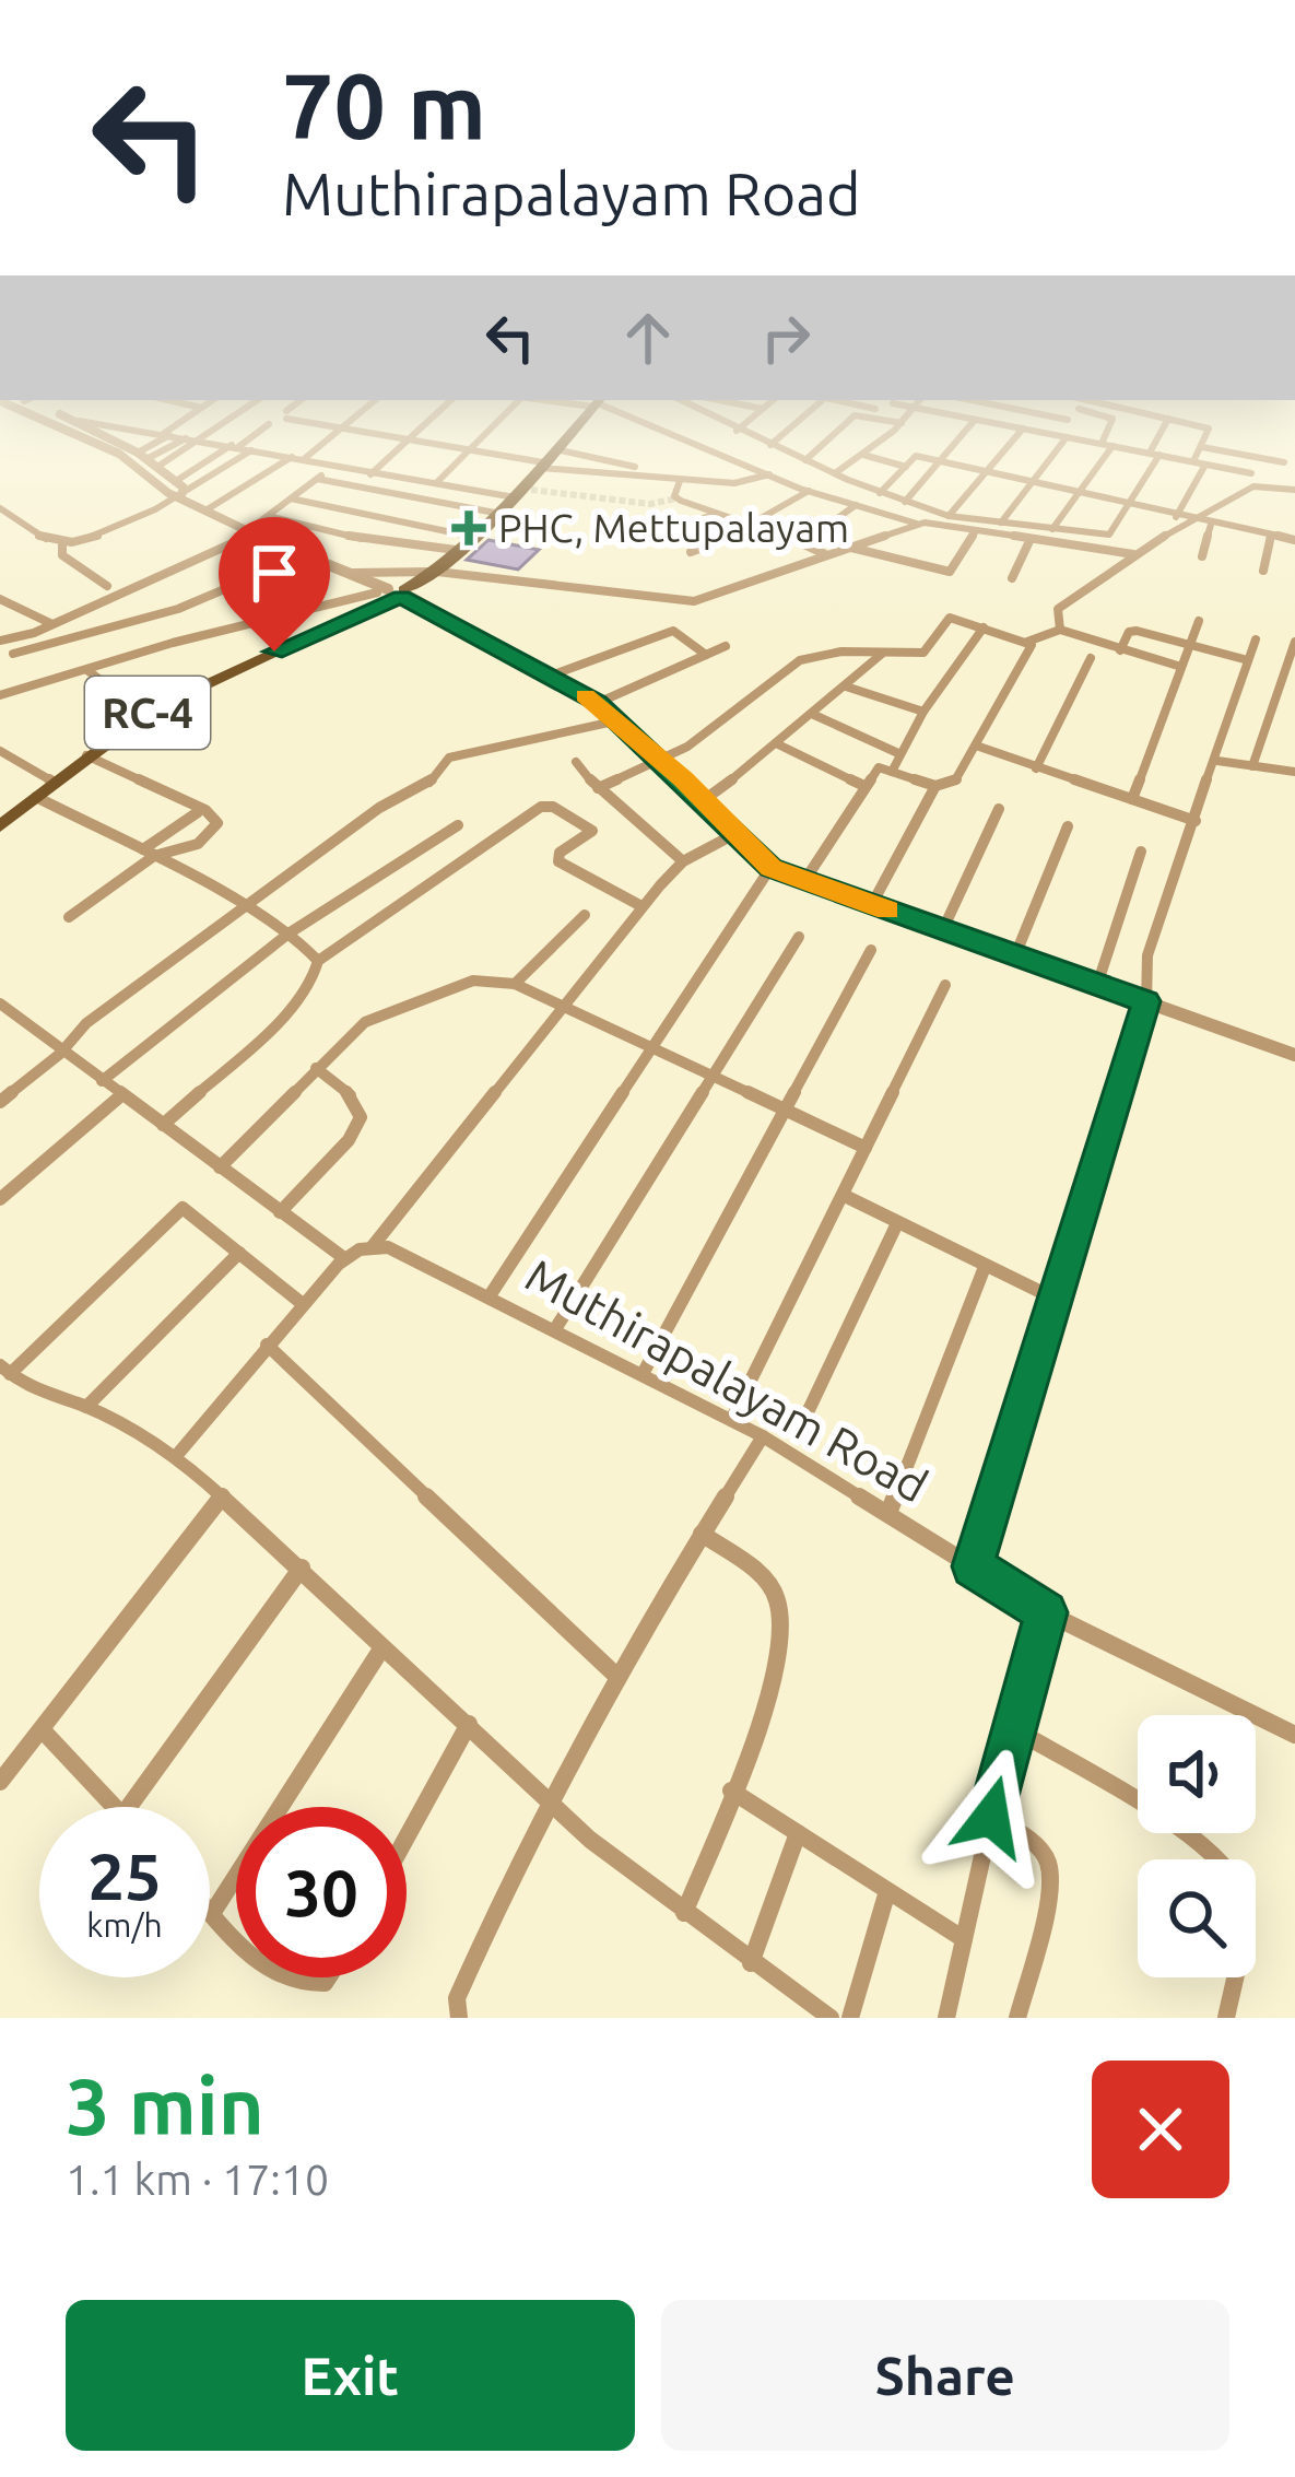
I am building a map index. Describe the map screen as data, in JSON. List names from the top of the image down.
{
  "streets": {
    "main road": ["RC-4"],
    "street": ["Muthirapalayam Road"]
  },
  "places": {
    "health": ["PHC, Mettupalayam"]
  },
  "page": {
    "turn": ["70 m", "Muthirapalayam Road"],
    "speed": "25 km/h",
    "limit": "30",
    "heading": ["3 min", "1.1 km · 17:10"],
    "buttons": ["Exit", "Share"]
  }
}
